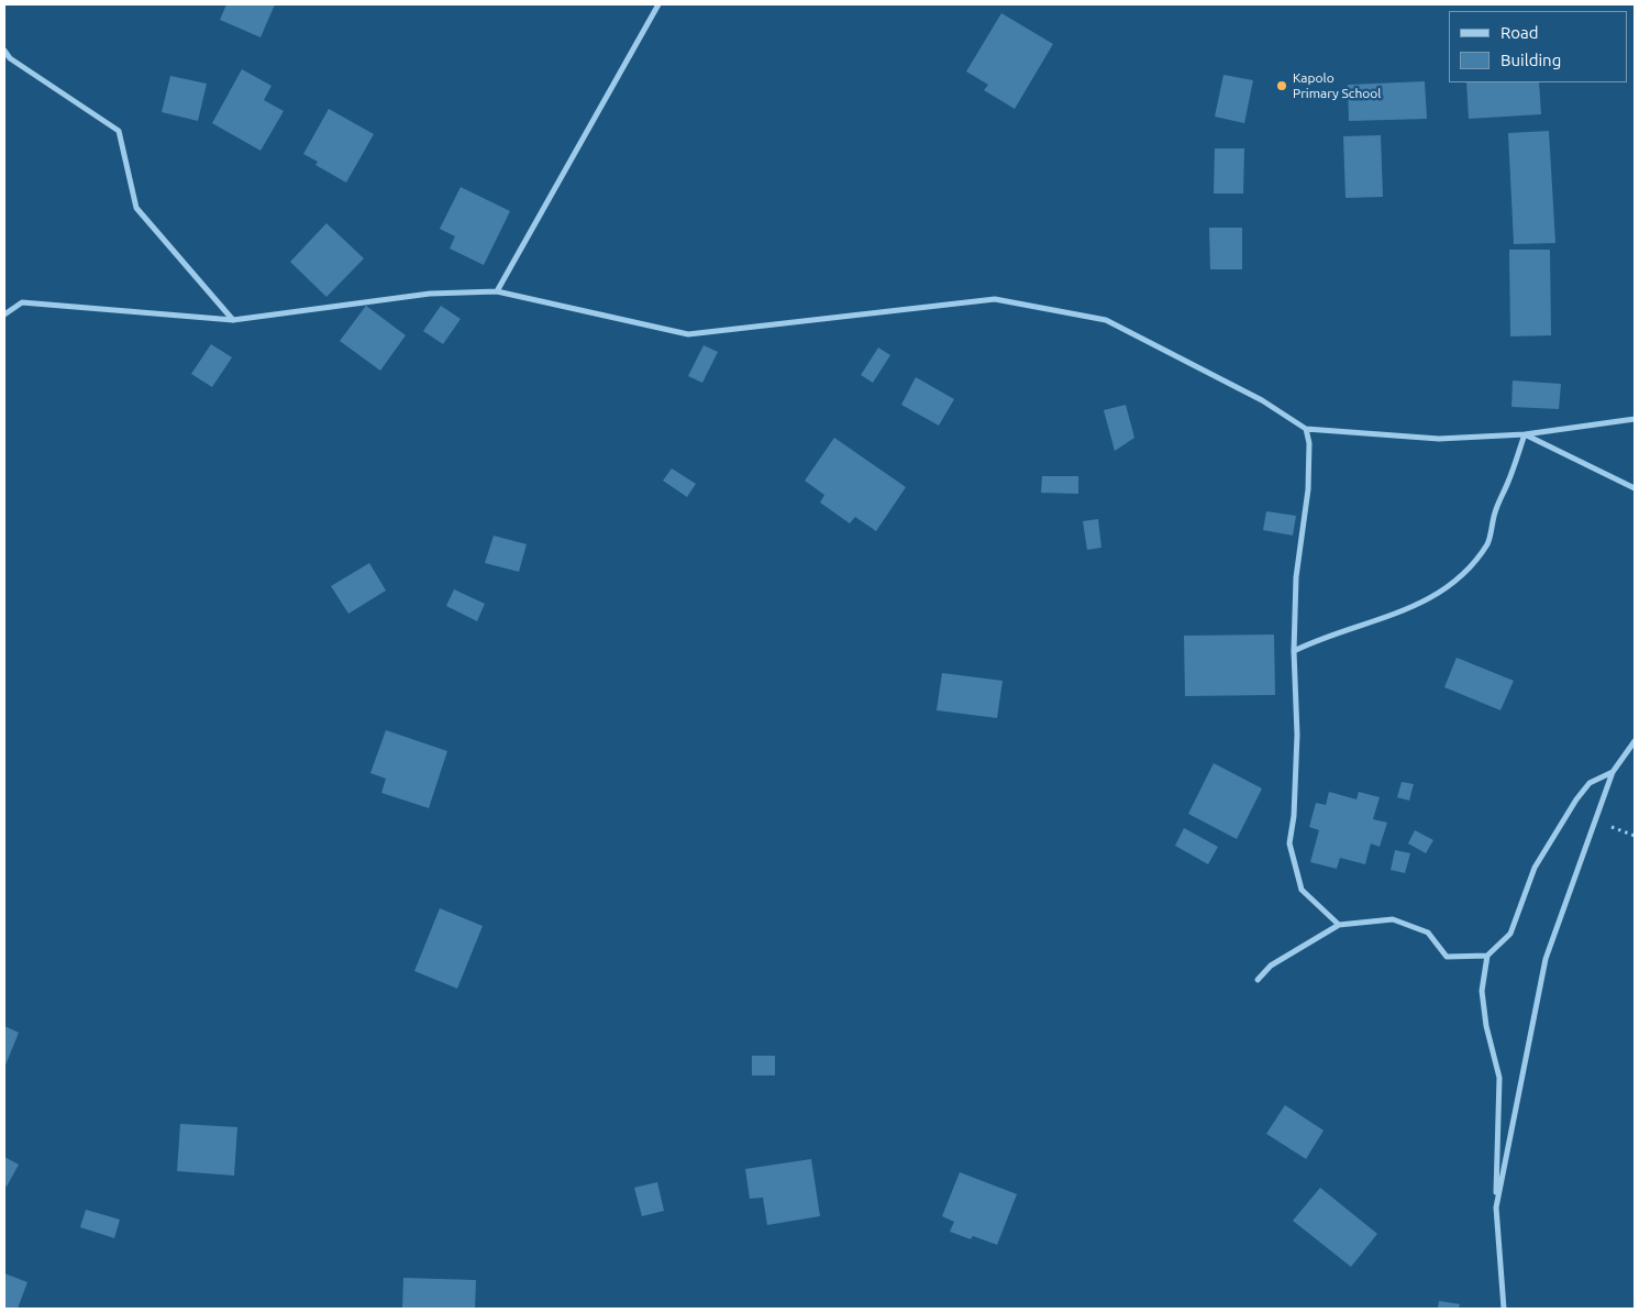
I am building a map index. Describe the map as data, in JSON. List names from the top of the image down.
{
  "places": ["Kapolo Primary School"],
  "legend": ["Road", "Building"]
}
